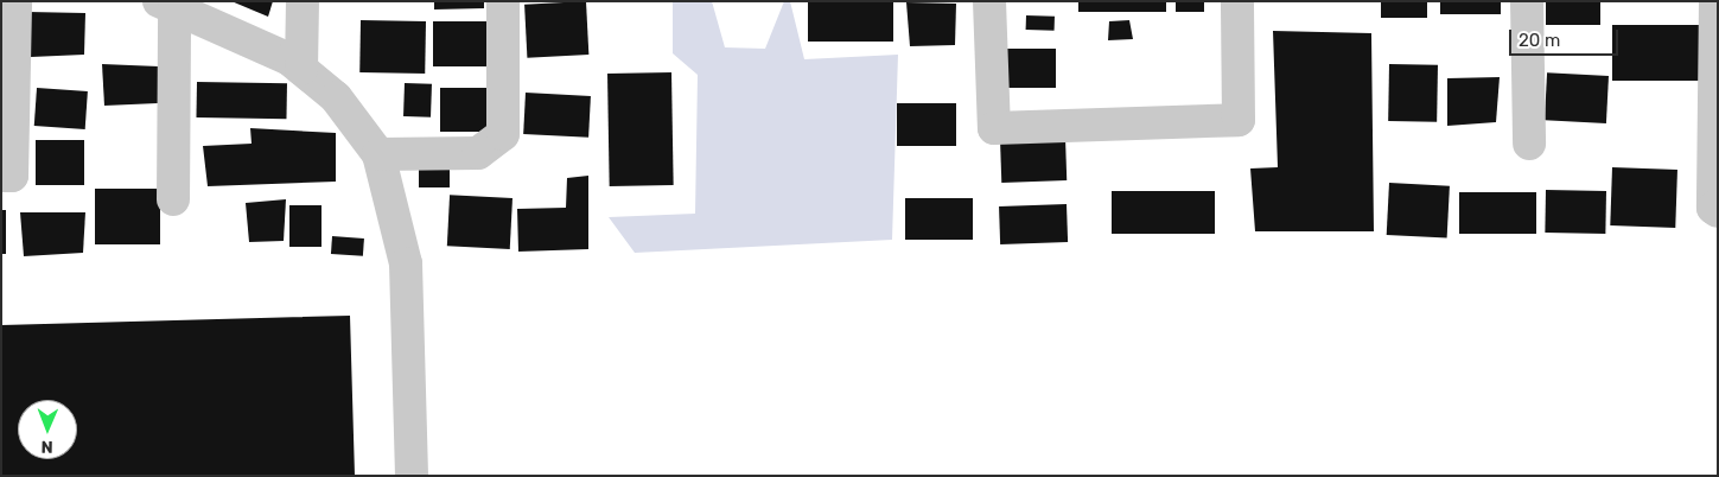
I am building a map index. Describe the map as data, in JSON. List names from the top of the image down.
{
  "scale_bar": "20 m",
  "north": "bottom"
}
